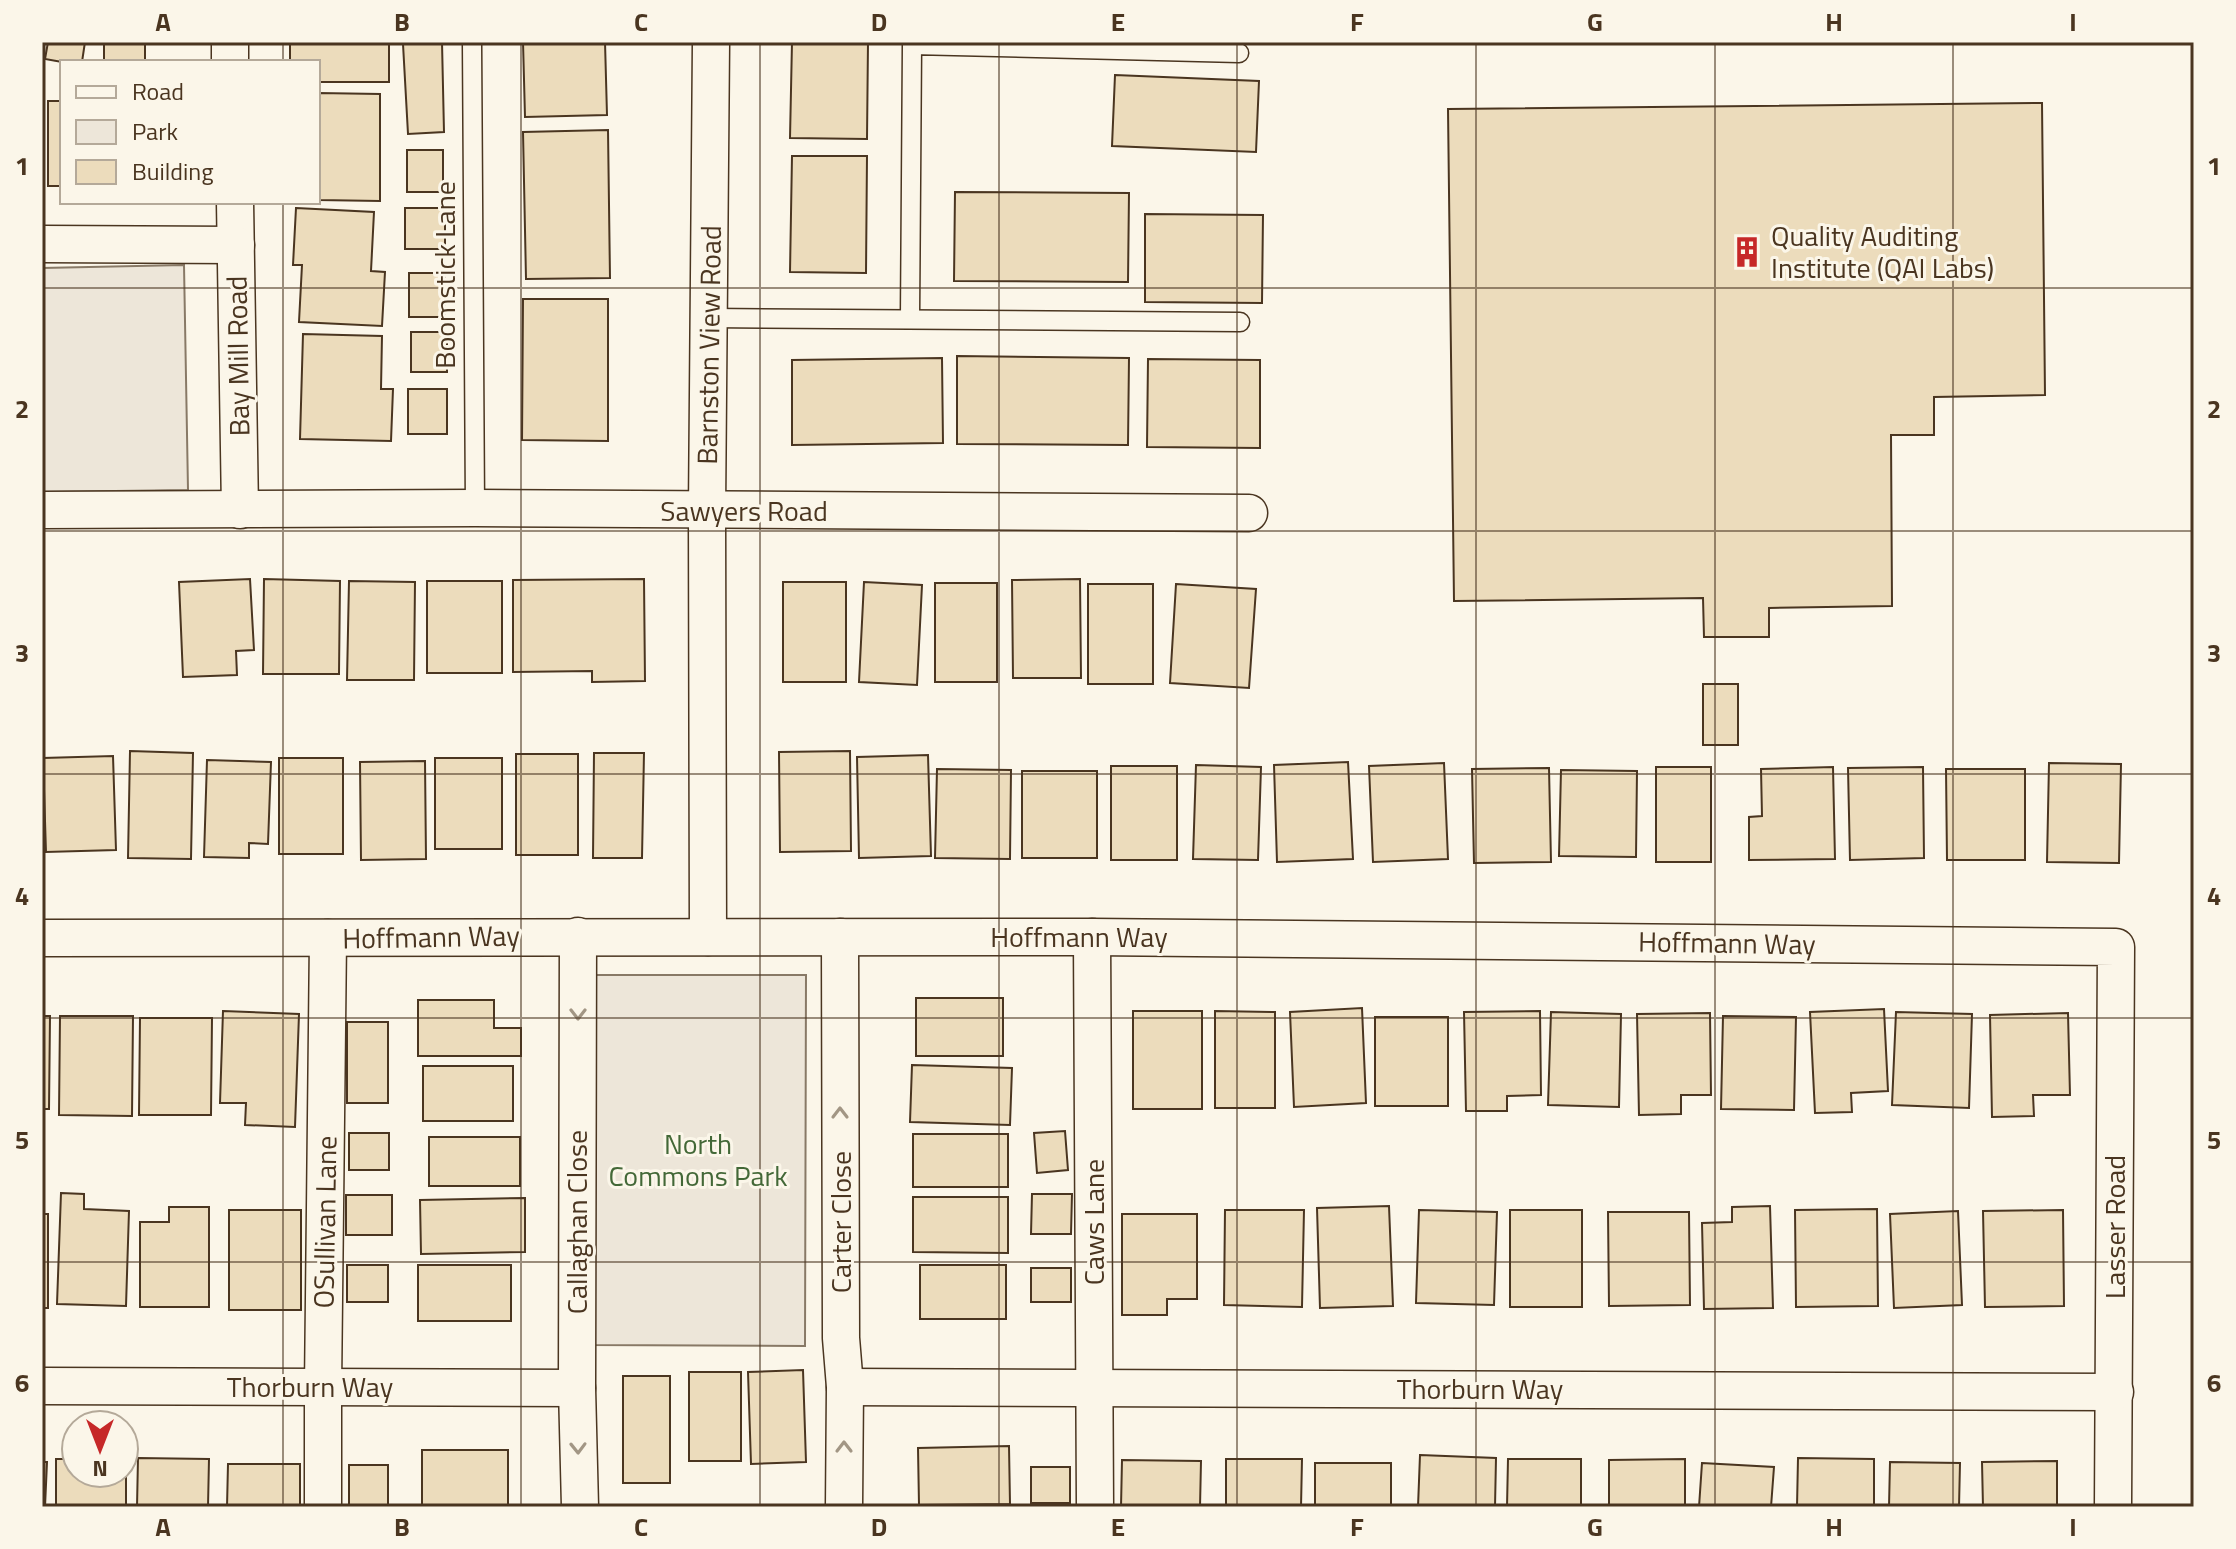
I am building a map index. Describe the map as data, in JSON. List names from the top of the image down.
{
  "streets": {
    "street": [
      "Barnston View Road",
      "Bay Mill Road",
      "Sawyers Road",
      "Hoffmann Way",
      "OSullivan Lane",
      "Callaghan Close",
      "Carter Close",
      "Caws Lane",
      "Lasser Road",
      "Thorburn Way"
    ],
    "lane": ["Boomstick Lane"]
  },
  "crossings": [
    ["Boomstick Lane", "Sawyers Road"],
    ["Barnston View Road", "Sawyers Road"],
    ["Barnston View Road", "Hoffmann Way"],
    ["Bay Mill Road", "Sawyers Road"],
    ["Hoffmann Way", "OSullivan Lane"],
    ["Hoffmann Way", "Callaghan Close"],
    ["Hoffmann Way", "Carter Close"],
    ["Hoffmann Way", "Caws Lane"],
    ["Hoffmann Way", "Lasser Road"],
    ["OSullivan Lane", "Thorburn Way"],
    ["Callaghan Close", "Thorburn Way"],
    ["Carter Close", "Thorburn Way"],
    ["Caws Lane", "Thorburn Way"],
    ["Lasser Road", "Thorburn Way"]
  ],
  "one_way": ["Callaghan Close", "Carter Close"],
  "parks": ["North Commons Park"],
  "places": {
    "building": ["Quality Auditing Institute (QAI Labs)"]
  },
  "legend": ["Road", "Park", "Building"],
  "north": "bottom",
  "grid": {
    "columns": [
      "A",
      "B",
      "C",
      "D",
      "E",
      "F",
      "G",
      "H",
      "I"
    ],
    "rows": [
      "1",
      "2",
      "3",
      "4",
      "5",
      "6"
    ]
  }
}
